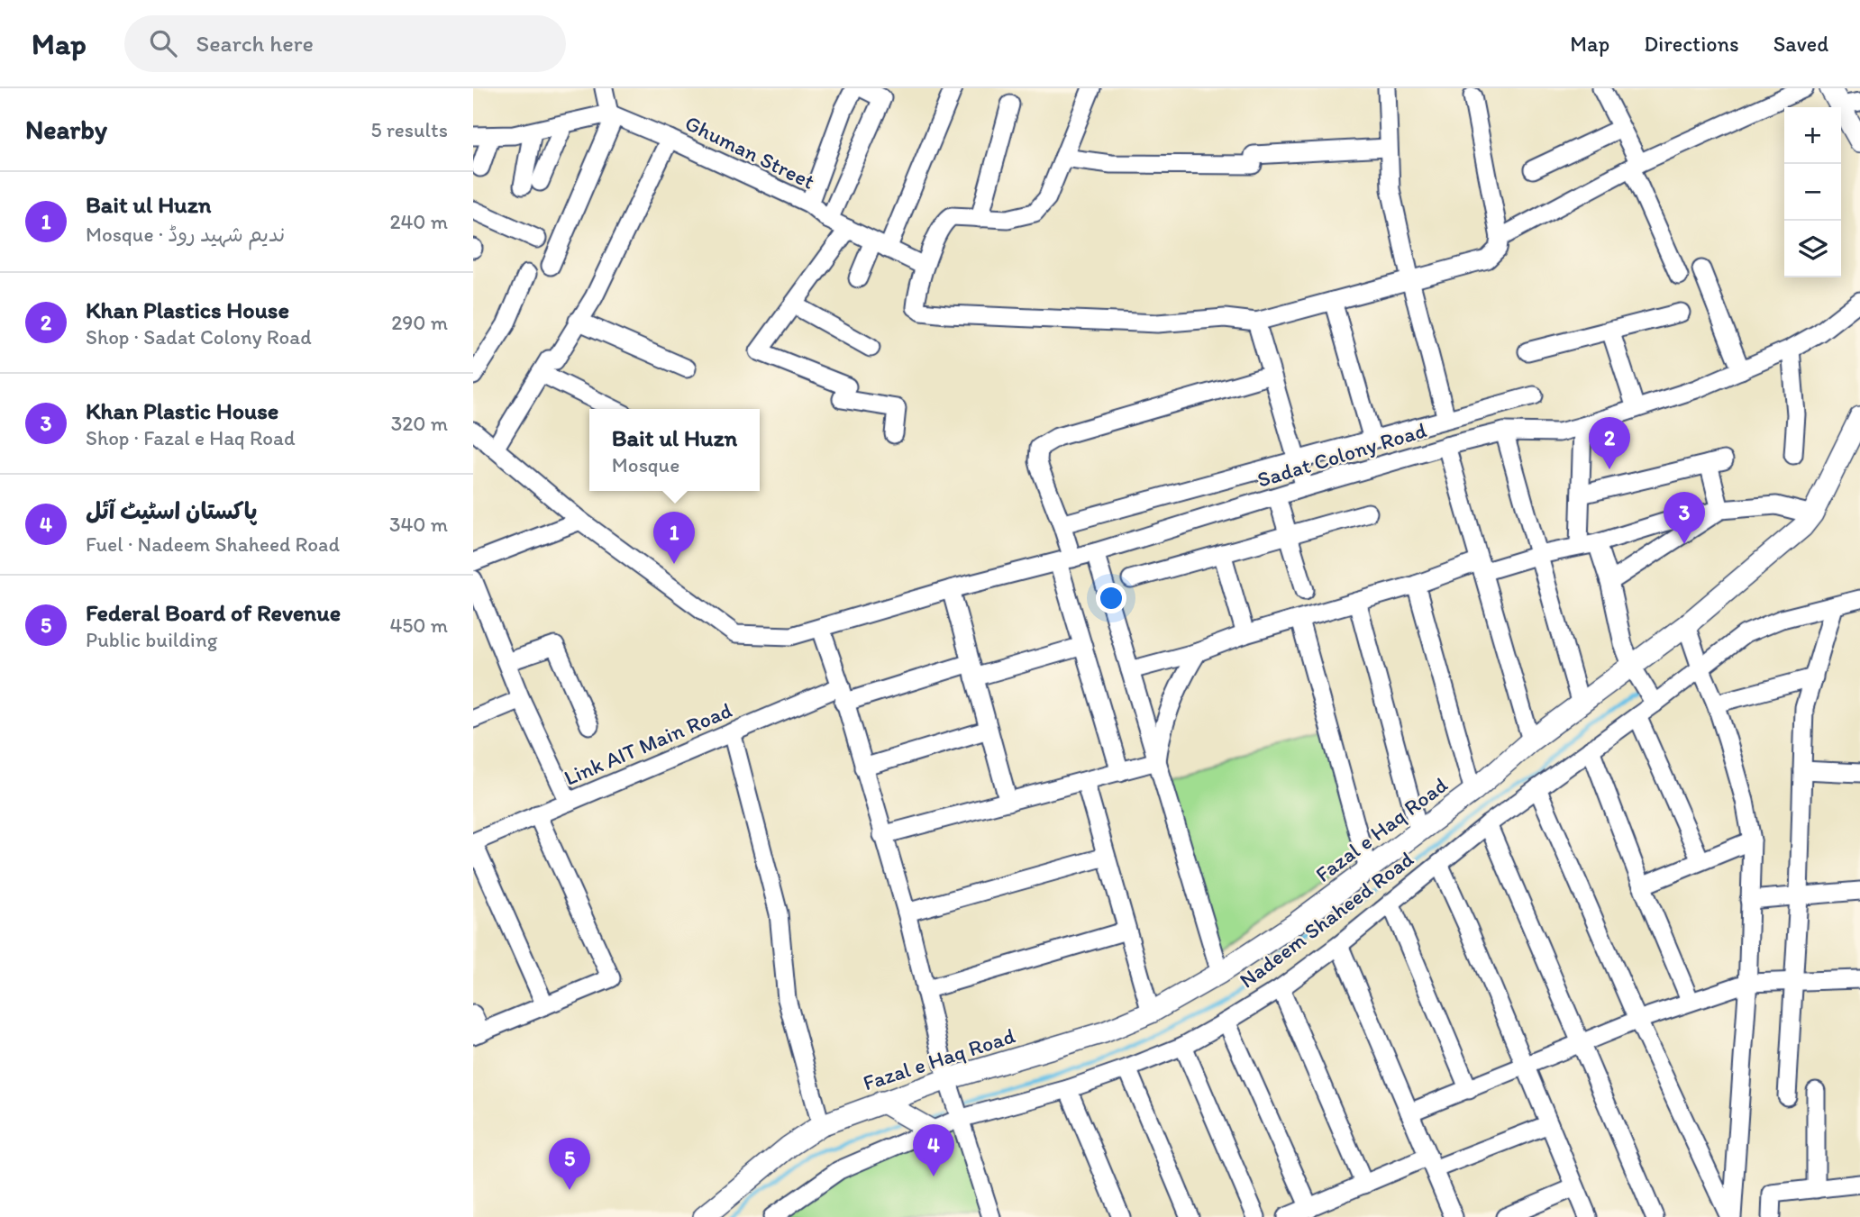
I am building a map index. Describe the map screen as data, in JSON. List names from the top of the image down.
{
  "streets": {
    "main road": ["Fazal e Haq Road"],
    "street": [
      "Ghuman Street",
      "Sadat Colony Road",
      "Link AIT Main Road",
      "Nadeem Shaheed Road"
    ]
  },
  "page": {
    "header": "Map",
    "search": "Search here",
    "nav": ["Map", "Directions", "Saved"],
    "heading": ["Nearby", "5 results"],
    "map_buttons": ["+", "−"],
    "list": [
      {
        "mark": "1",
        "name": "Bait ul Huzn",
        "note": "Mosque · ندیم شہید روڈ",
        "value": "240 m"
      },
      {
        "mark": "2",
        "name": "Khan Plastics House",
        "note": "Shop · Sadat Colony Road",
        "value": "290 m"
      },
      {
        "mark": "3",
        "name": "Khan Plastic House",
        "note": "Shop · Fazal e Haq Road",
        "value": "320 m"
      },
      {
        "mark": "4",
        "name": "پاکستان اسٹیٹ آئل",
        "note": "Fuel · Nadeem Shaheed Road",
        "value": "340 m"
      },
      {
        "mark": "5",
        "name": "Federal Board of Revenue",
        "note": "Public building",
        "value": "450 m"
      }
    ],
    "popup": ["Bait ul Huzn", "Mosque"],
    "pins": [
      "2",
      "3",
      "1",
      "4",
      "5"
    ]
  }
}
